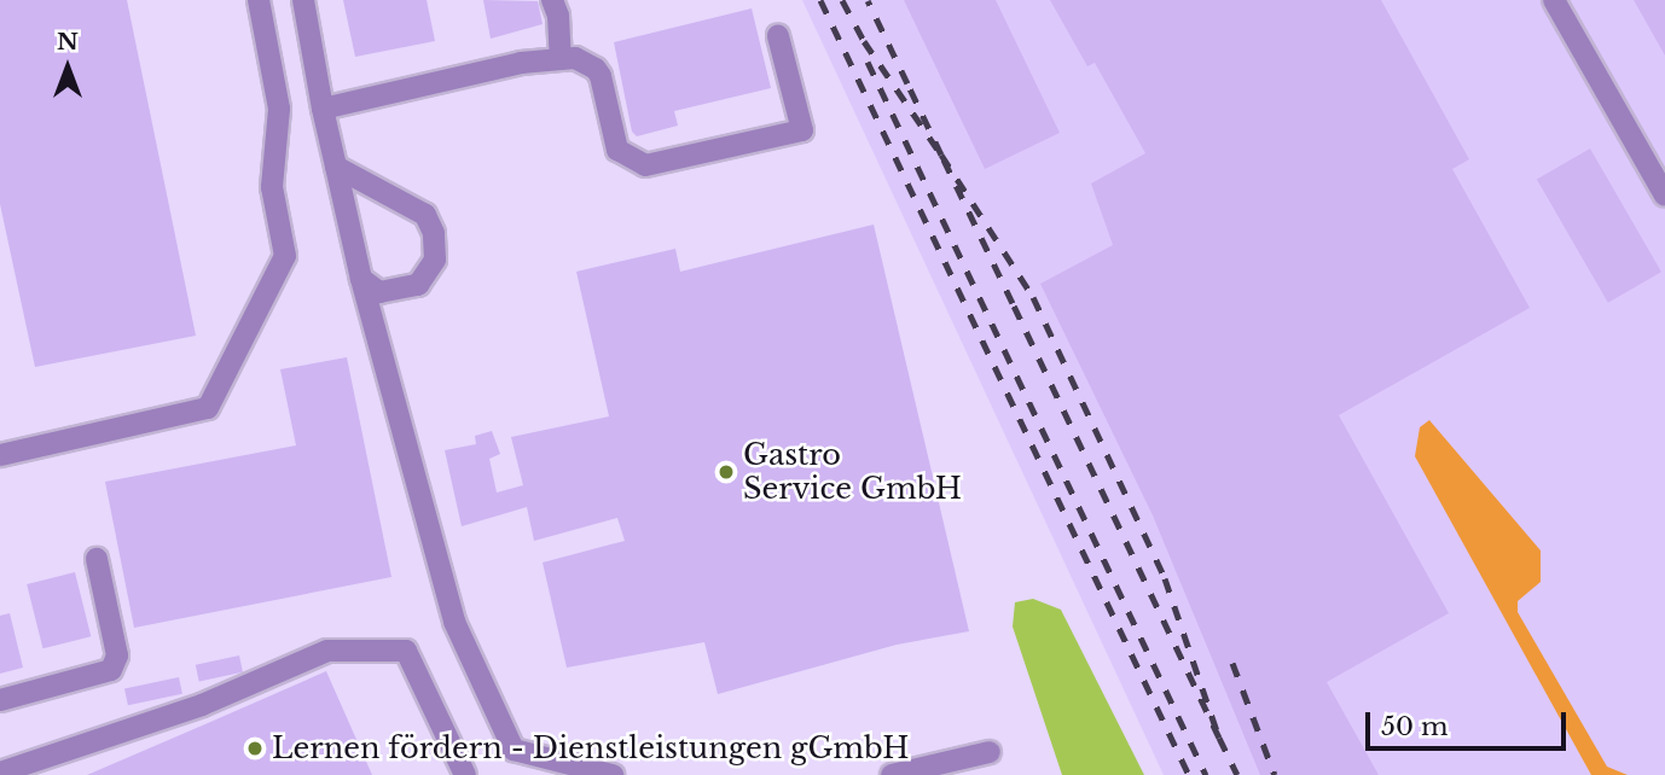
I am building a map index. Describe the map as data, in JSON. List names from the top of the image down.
{
  "places": ["Gastro Service GmbH", "Lernen fördern - Dienstleistungen gGmbH"],
  "scale_bar": "50 m",
  "north": "top"
}
